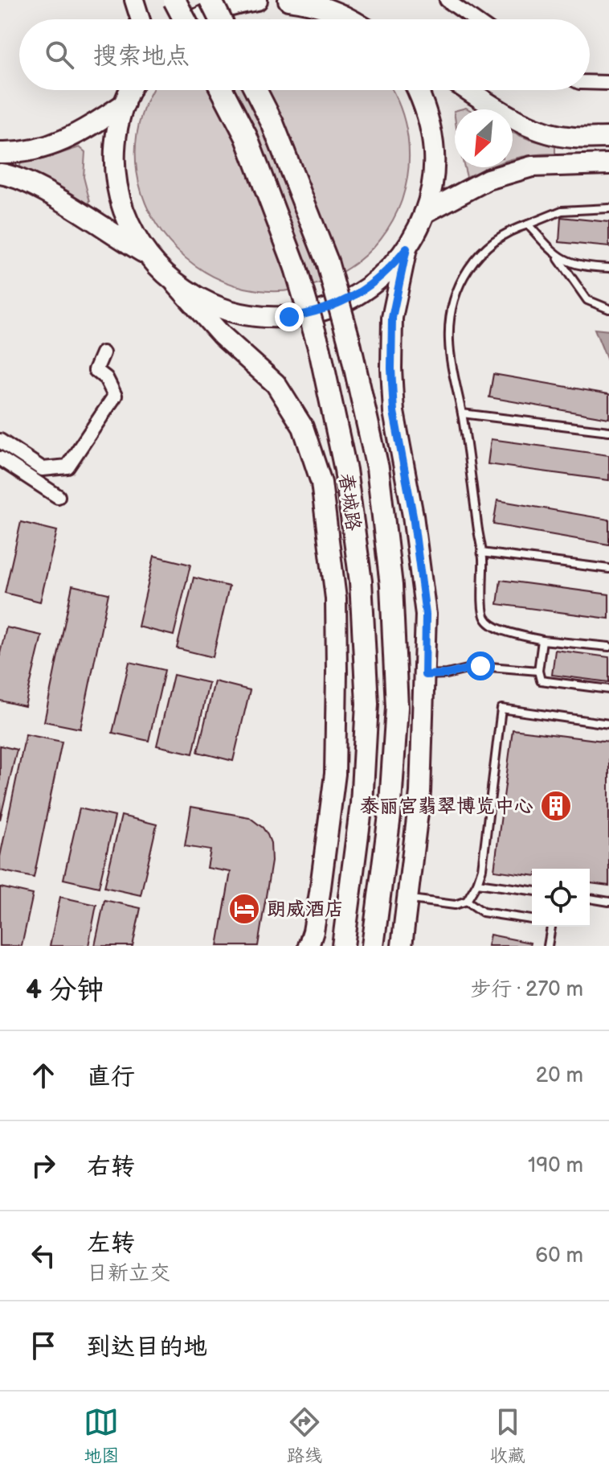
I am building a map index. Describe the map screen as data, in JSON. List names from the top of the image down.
{
  "streets": {
    "main road": ["春城路"]
  },
  "places": {
    "building": ["泰丽宫翡翠博览中心"],
    "hotel": ["朗威酒店"]
  },
  "north": "bottom left",
  "page": {
    "search": "搜索地点",
    "heading": ["4 分钟", "步行 · 270 m"],
    "list": [
      ["直行", "20 m"],
      ["右转", "190 m"],
      ["左转", "日新立交", "60 m"],
      "到达目的地"
    ],
    "nav": ["地图", "路线", "收藏"]
  }
}
